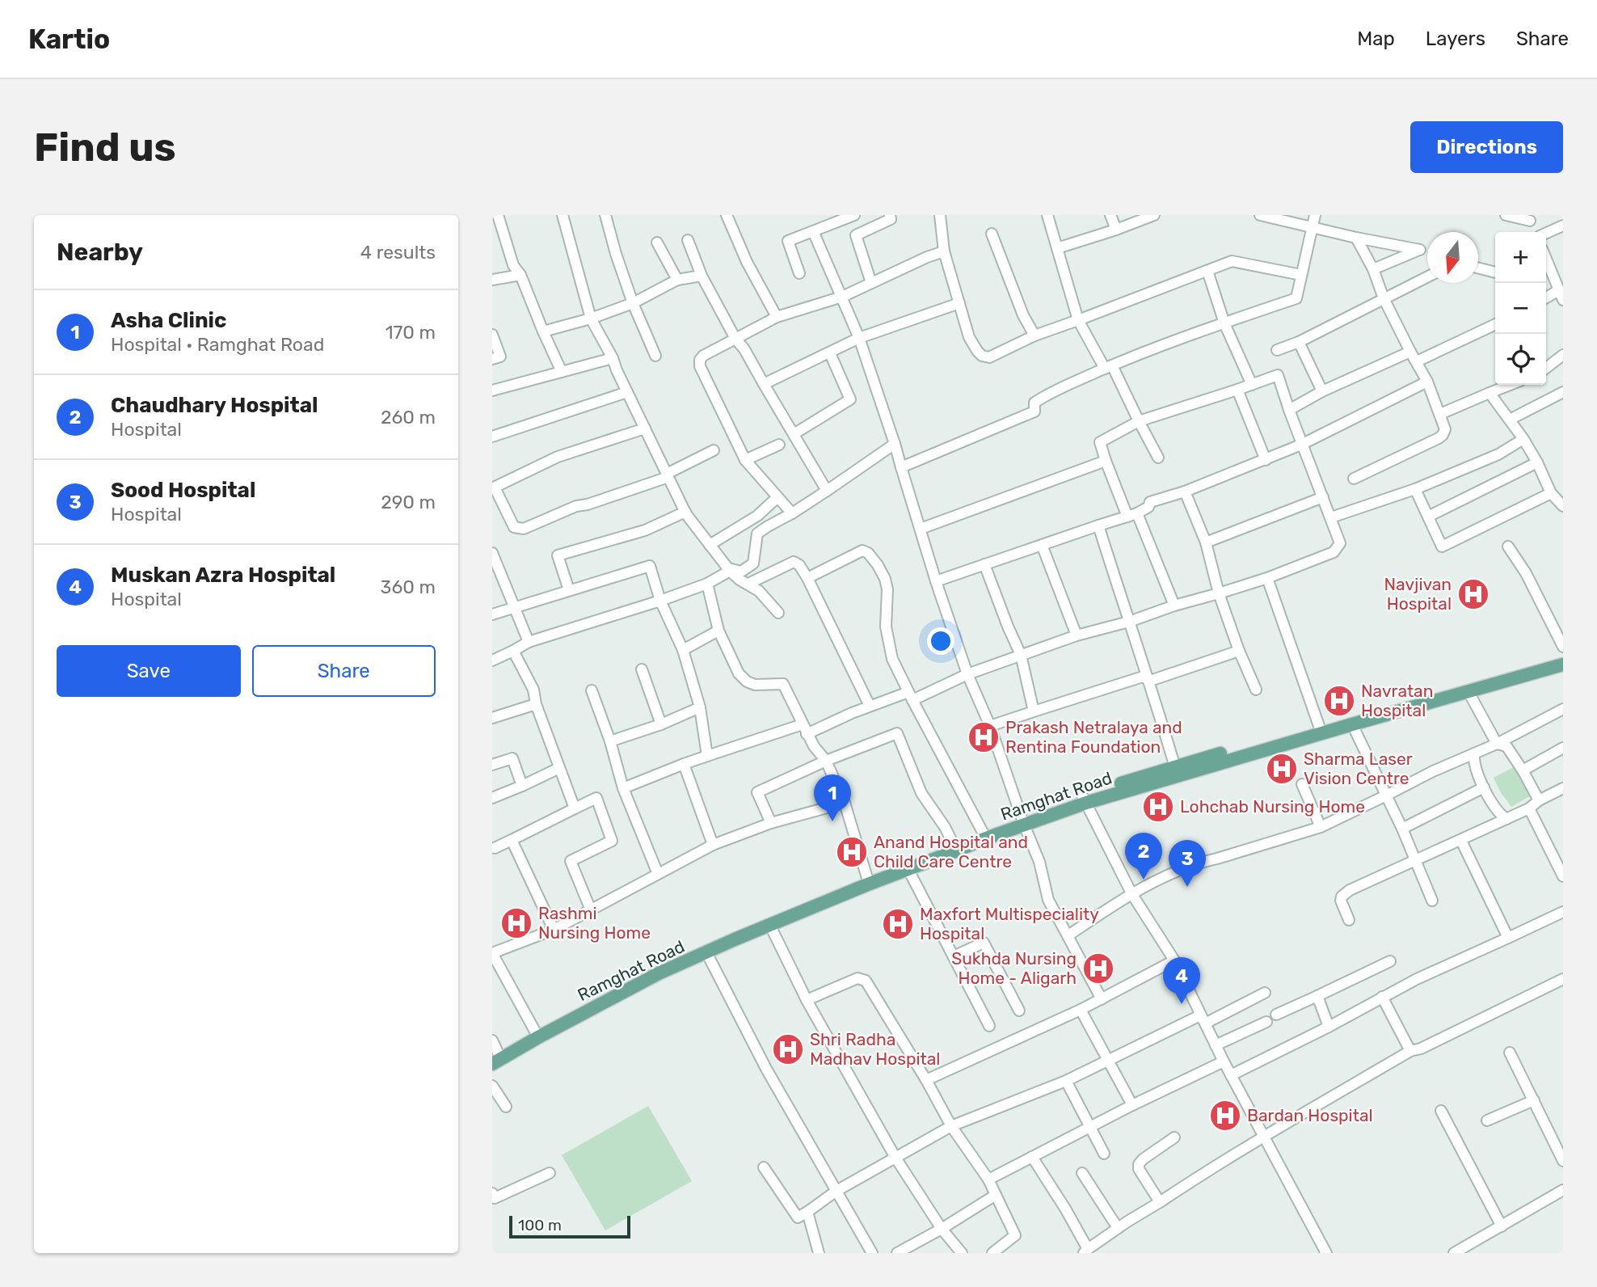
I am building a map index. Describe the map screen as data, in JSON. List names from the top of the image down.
{
  "streets": {
    "main road": ["Ramghat Road"]
  },
  "places": {
    "hospital": [
      "Navjivan Hospital",
      "Navratan Hospital",
      "Prakash Netralaya and Rentina Foundation",
      "Sharma Laser Vision Centre",
      "Lohchab Nursing Home",
      "Anand Hospital and Child Care Centre",
      "Rashmi Nursing Home",
      "Maxfort Multispeciality Hospital",
      "Sukhda Nursing Home - Aligarh",
      "Shri Radha Madhav Hospital",
      "Bardan Hospital"
    ]
  },
  "scale_bar": "100 m",
  "north": "bottom",
  "page": {
    "header": "Kartio",
    "nav": ["Map", "Layers", "Share"],
    "buttons": [
      "Directions",
      ["Save", "Share"]
    ],
    "title": "Find us",
    "heading": ["Nearby", "4 results"],
    "map_buttons": ["+", "−"],
    "list": [
      {
        "mark": "1",
        "name": "Asha Clinic",
        "note": "Hospital · Ramghat Road",
        "value": "170 m"
      },
      {
        "mark": "2",
        "name": "Chaudhary Hospital",
        "note": "Hospital",
        "value": "260 m"
      },
      {
        "mark": "3",
        "name": "Sood Hospital",
        "note": "Hospital",
        "value": "290 m"
      },
      {
        "mark": "4",
        "name": "Muskan Azra Hospital",
        "note": "Hospital",
        "value": "360 m"
      }
    ],
    "pins": [
      "1",
      "2",
      "3",
      "4"
    ],
    "scale": "100 m"
  }
}
